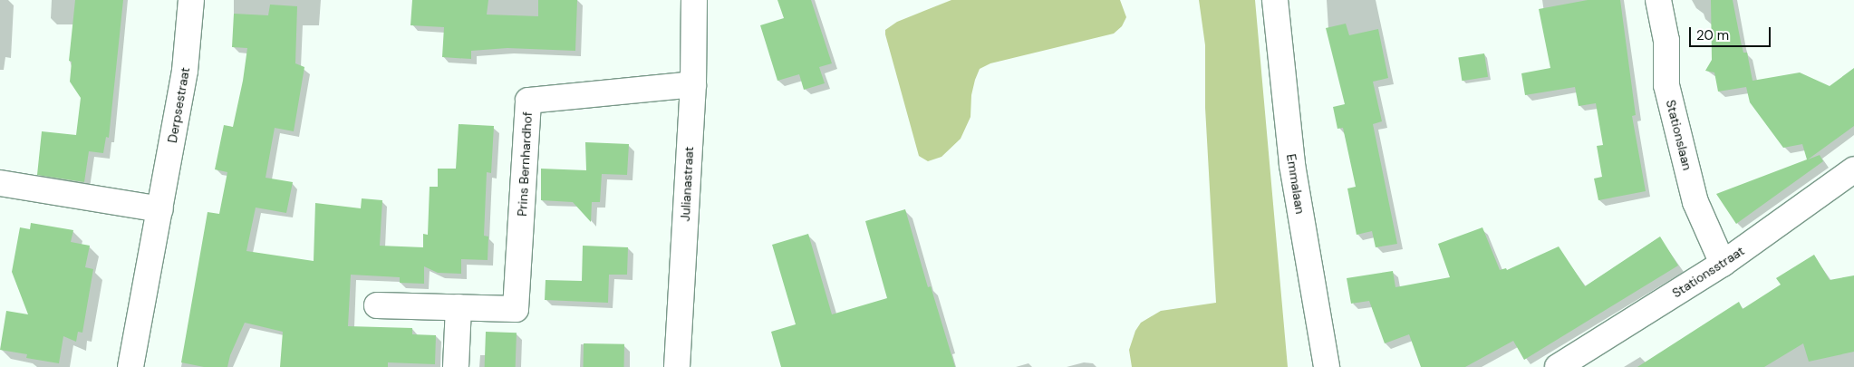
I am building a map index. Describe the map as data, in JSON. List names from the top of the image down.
{
  "streets": {
    "street": [
      "Derpsestraat",
      "Stationslaan",
      "Prins Bernhardhof",
      "Julianastraat",
      "Emmalaan",
      "Stationsstraat"
    ]
  },
  "crossings": [
    ["Stationslaan", "Stationsstraat"],
    ["Prins Bernhardhof", "Julianastraat"]
  ],
  "scale_bar": "20 m"
}
